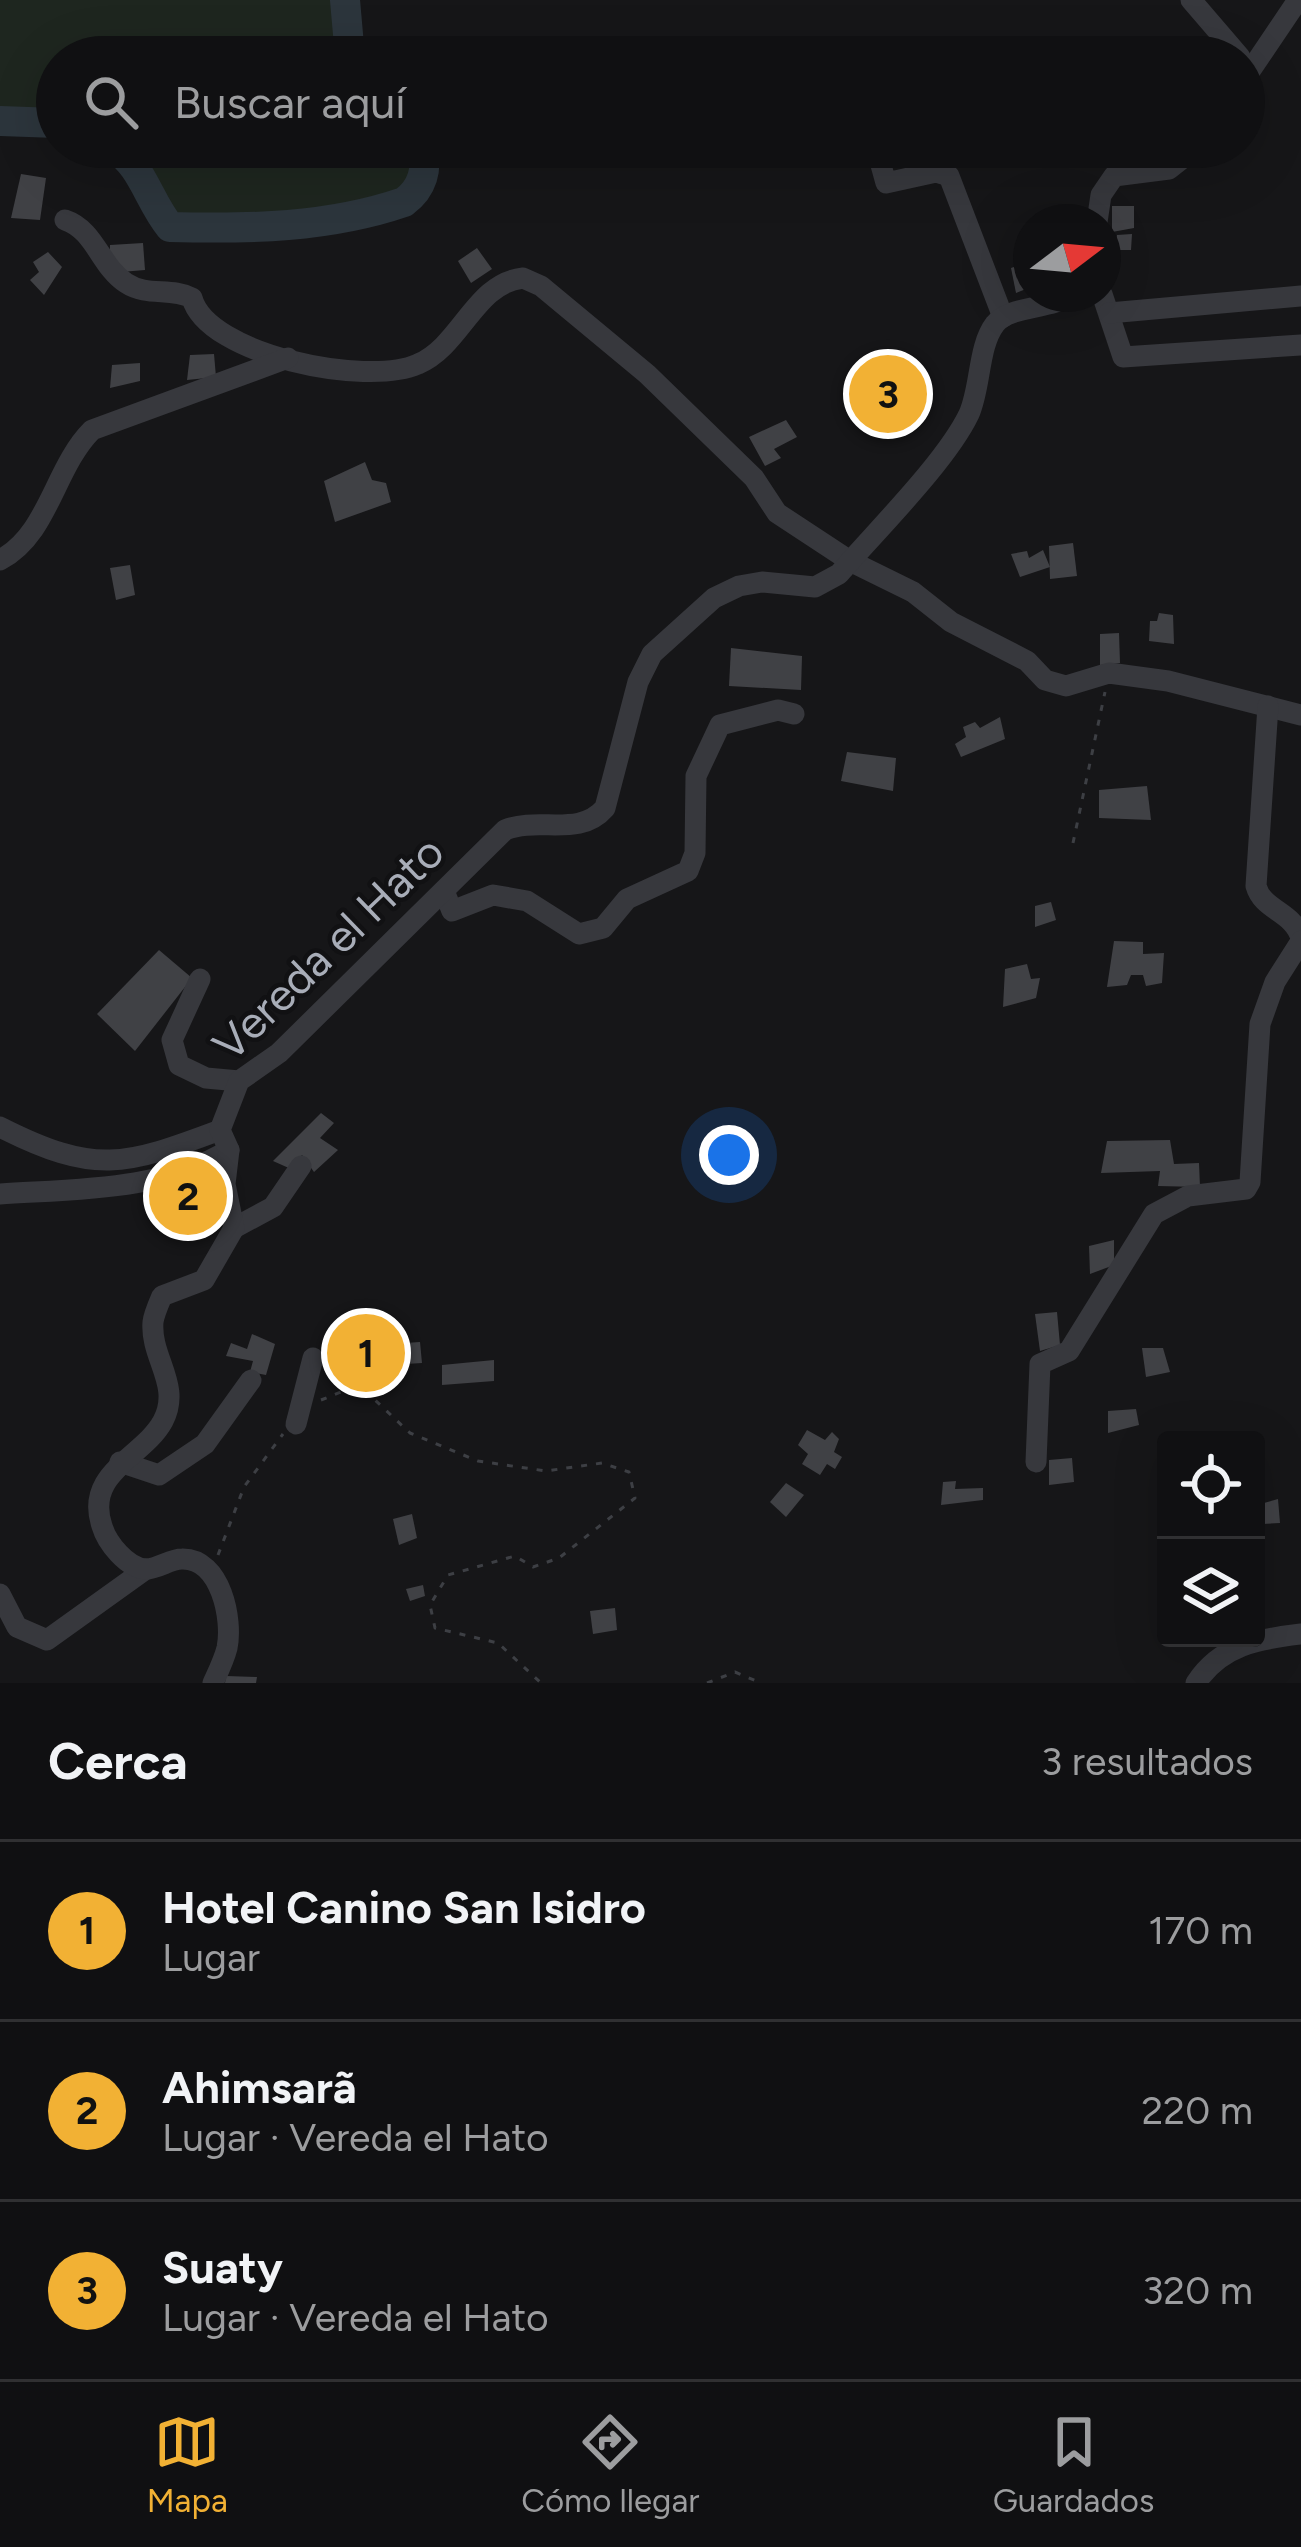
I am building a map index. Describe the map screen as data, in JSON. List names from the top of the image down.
{
  "streets": {
    "street": ["Vereda el Hato"]
  },
  "north": "right",
  "page": {
    "search": "Buscar aquí",
    "pins": ["3", "2", "1"],
    "heading": ["Cerca", "3 resultados"],
    "list": [
      {
        "mark": "1",
        "name": "Hotel Canino San Isidro",
        "note": "Lugar",
        "value": "170 m"
      },
      {
        "mark": "2",
        "name": "Ahimsarã",
        "note": "Lugar · Vereda el Hato",
        "value": "220 m"
      },
      {
        "mark": "3",
        "name": "Suaty",
        "note": "Lugar · Vereda el Hato",
        "value": "320 m"
      }
    ],
    "nav": ["Mapa", "Cómo llegar", "Guardados"]
  }
}
